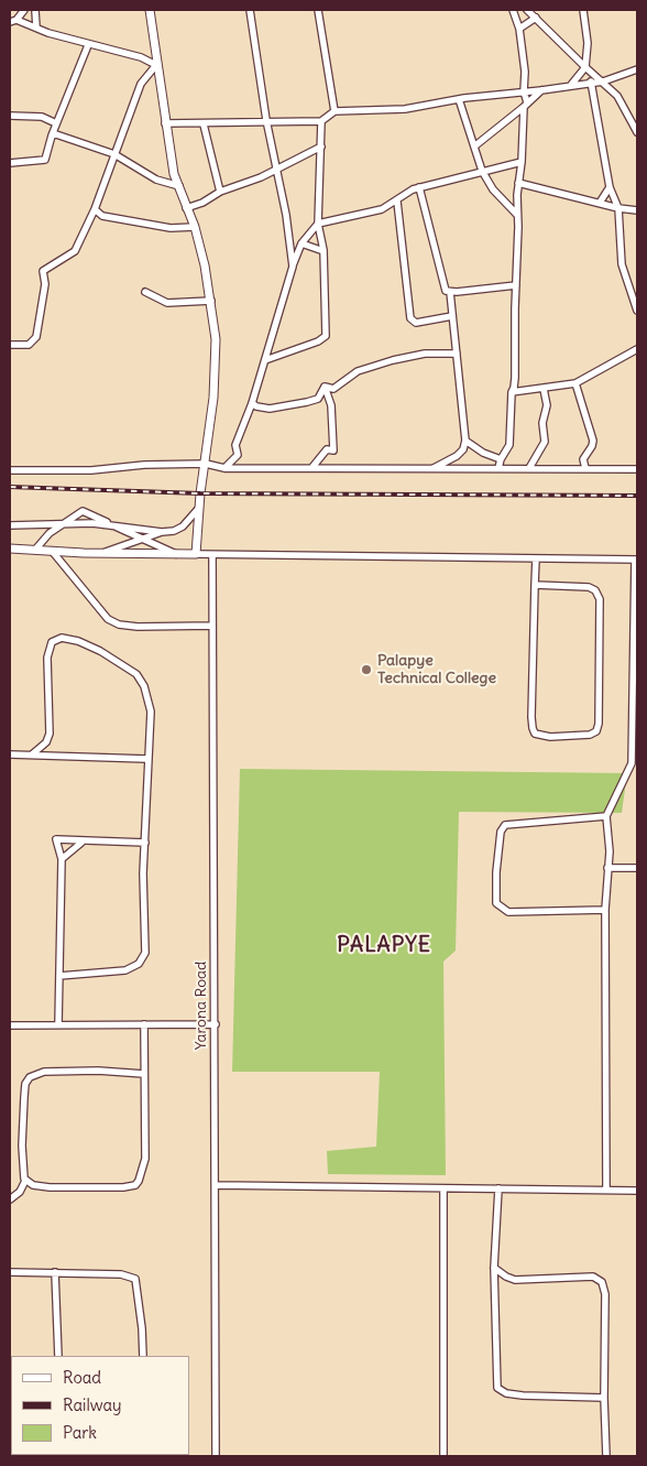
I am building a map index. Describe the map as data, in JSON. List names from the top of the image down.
{
  "streets": {
    "street": ["Yarona Road"]
  },
  "districts": ["PALAPYE"],
  "places": ["Palapye Technical College"],
  "legend": ["Road", "Railway", "Park"]
}
